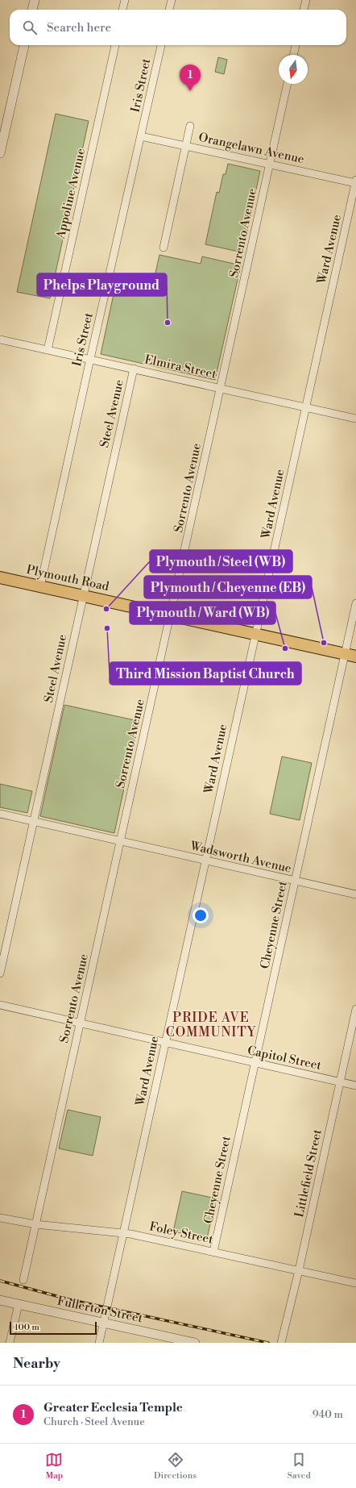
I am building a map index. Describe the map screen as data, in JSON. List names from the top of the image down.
{
  "streets": {
    "main road": ["Plymouth Road"],
    "street": [
      "Iris Street",
      "Orangelawn Avenue",
      "Appoline Avenue",
      "Sorrento Avenue",
      "Ward Avenue",
      "Elmira Street",
      "Steel Avenue",
      "Wadsworth Avenue",
      "Cheyenne Street",
      "Capitol Street",
      "Littlefield Street",
      "Foley Street",
      "Fullerton Street"
    ]
  },
  "crossings": [
    ["Iris Street", "Orangelawn Avenue"],
    ["Iris Street", "Elmira Street"],
    ["Iris Street", "Plymouth Road"],
    ["Orangelawn Avenue", "Sorrento Avenue"],
    ["Orangelawn Avenue", "Ward Avenue"],
    ["Appoline Avenue", "Elmira Street"],
    ["Sorrento Avenue", "Elmira Street"],
    ["Sorrento Avenue", "Plymouth Road"],
    ["Sorrento Avenue", "Wadsworth Avenue"],
    ["Sorrento Avenue", "Capitol Street"],
    ["Sorrento Avenue", "Foley Street"],
    ["Ward Avenue", "Elmira Street"],
    ["Ward Avenue", "Plymouth Road"],
    ["Ward Avenue", "Wadsworth Avenue"],
    ["Ward Avenue", "Capitol Street"],
    ["Ward Avenue", "Foley Street"],
    ["Ward Avenue", "Fullerton Street"],
    ["Elmira Street", "Steel Avenue"],
    ["Steel Avenue", "Plymouth Road"],
    ["Steel Avenue", "Wadsworth Avenue"],
    ["Plymouth Road", "Cheyenne Street"],
    ["Wadsworth Avenue", "Cheyenne Street"],
    ["Cheyenne Street", "Capitol Street"],
    ["Cheyenne Street", "Foley Street"],
    ["Capitol Street", "Littlefield Street"],
    ["Littlefield Street", "Foley Street"]
  ],
  "districts": ["PRIDE AVE COMMUNITY"],
  "places": [
    "Phelps Playground",
    "Plymouth / Steel (WB)",
    "Third Mission Baptist Church",
    "Plymouth / Cheyenne (EB)",
    "Plymouth / Ward (WB)"
  ],
  "scale_bar": "100 m",
  "north": "bottom",
  "page": {
    "search": "Search here",
    "pins": "1",
    "scale": "100 m",
    "heading": "Nearby",
    "list": [
      {
        "mark": "1",
        "name": "Greater Ecclesia Temple",
        "note": "Church · Steel Avenue",
        "value": "940 m"
      }
    ],
    "nav": ["Map", "Directions", "Saved"]
  }
}
